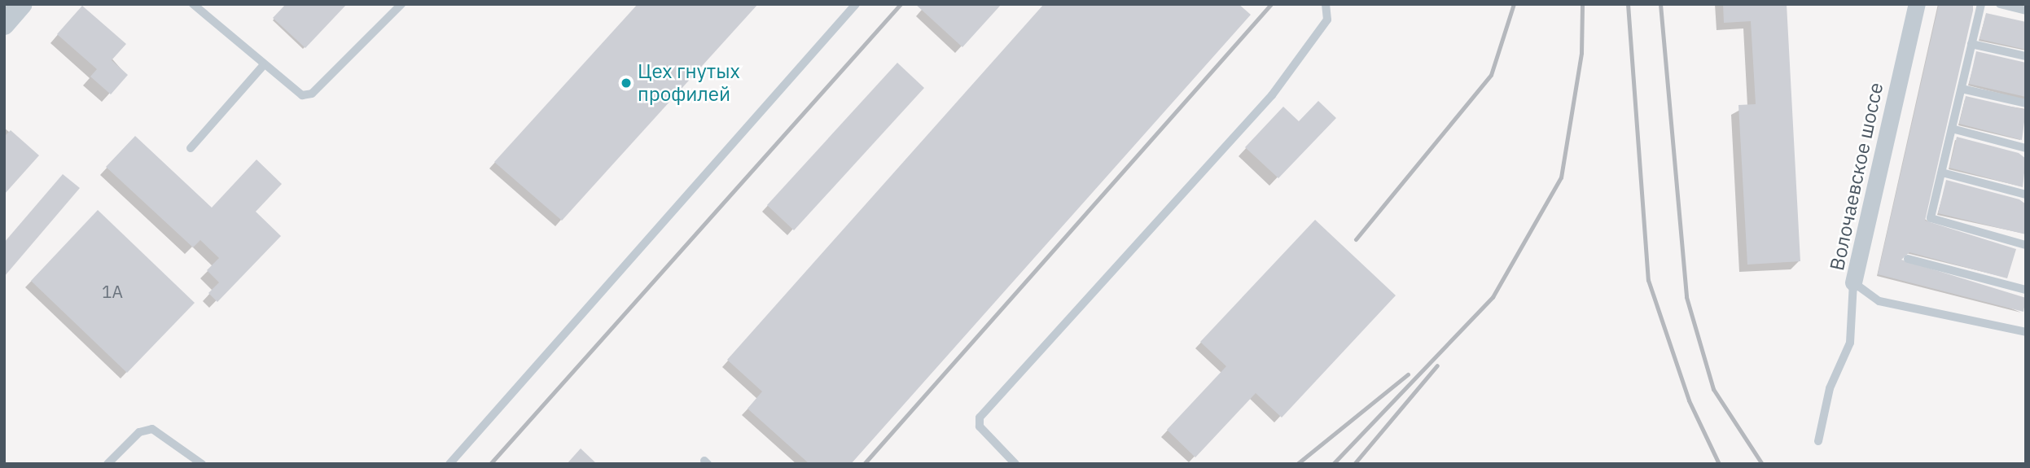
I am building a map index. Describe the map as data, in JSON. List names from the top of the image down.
{
  "streets": {
    "street": ["Волочаевское шоссе"]
  },
  "places": ["Цех гнутых профилей"],
  "house_numbers": ["1А"]
}
